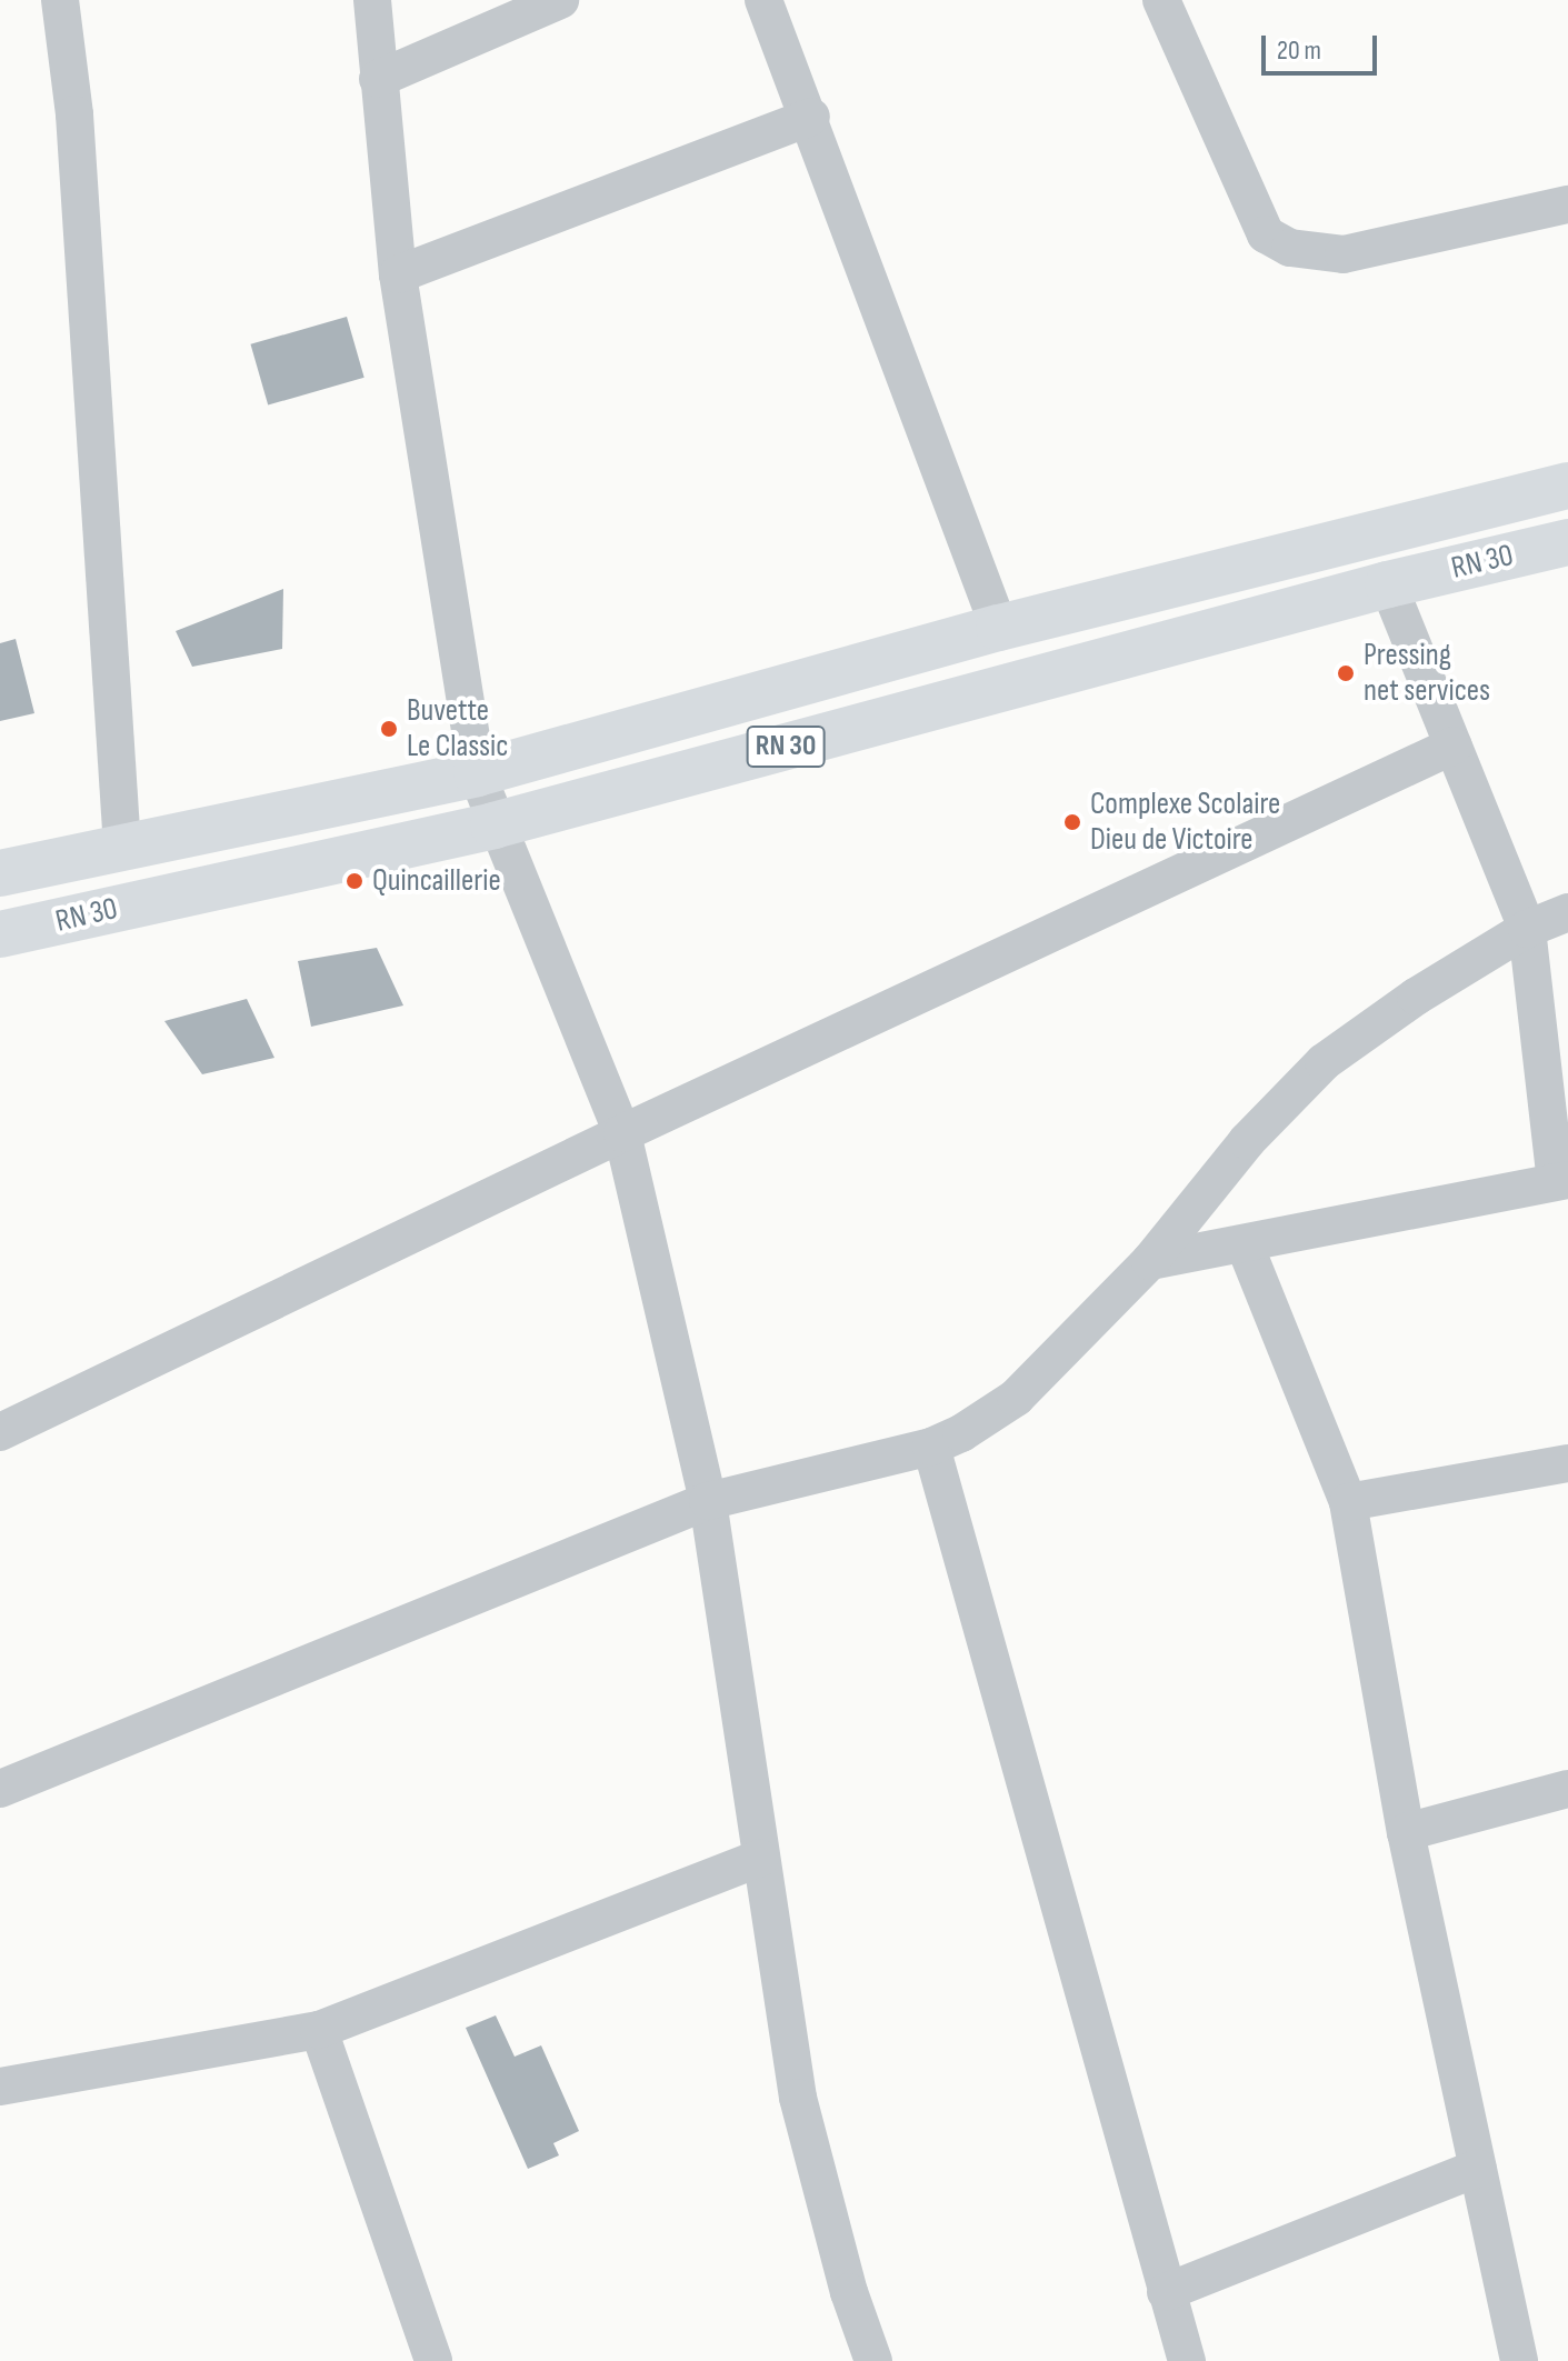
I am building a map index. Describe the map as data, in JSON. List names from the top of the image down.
{
  "streets": {
    "main road": ["RN 30"]
  },
  "places": [
    "Pressing net services",
    "Buvette Le Classic",
    "Complexe Scolaire Dieu de Victoire",
    "Quincaillerie"
  ],
  "scale_bar": "20 m"
}
